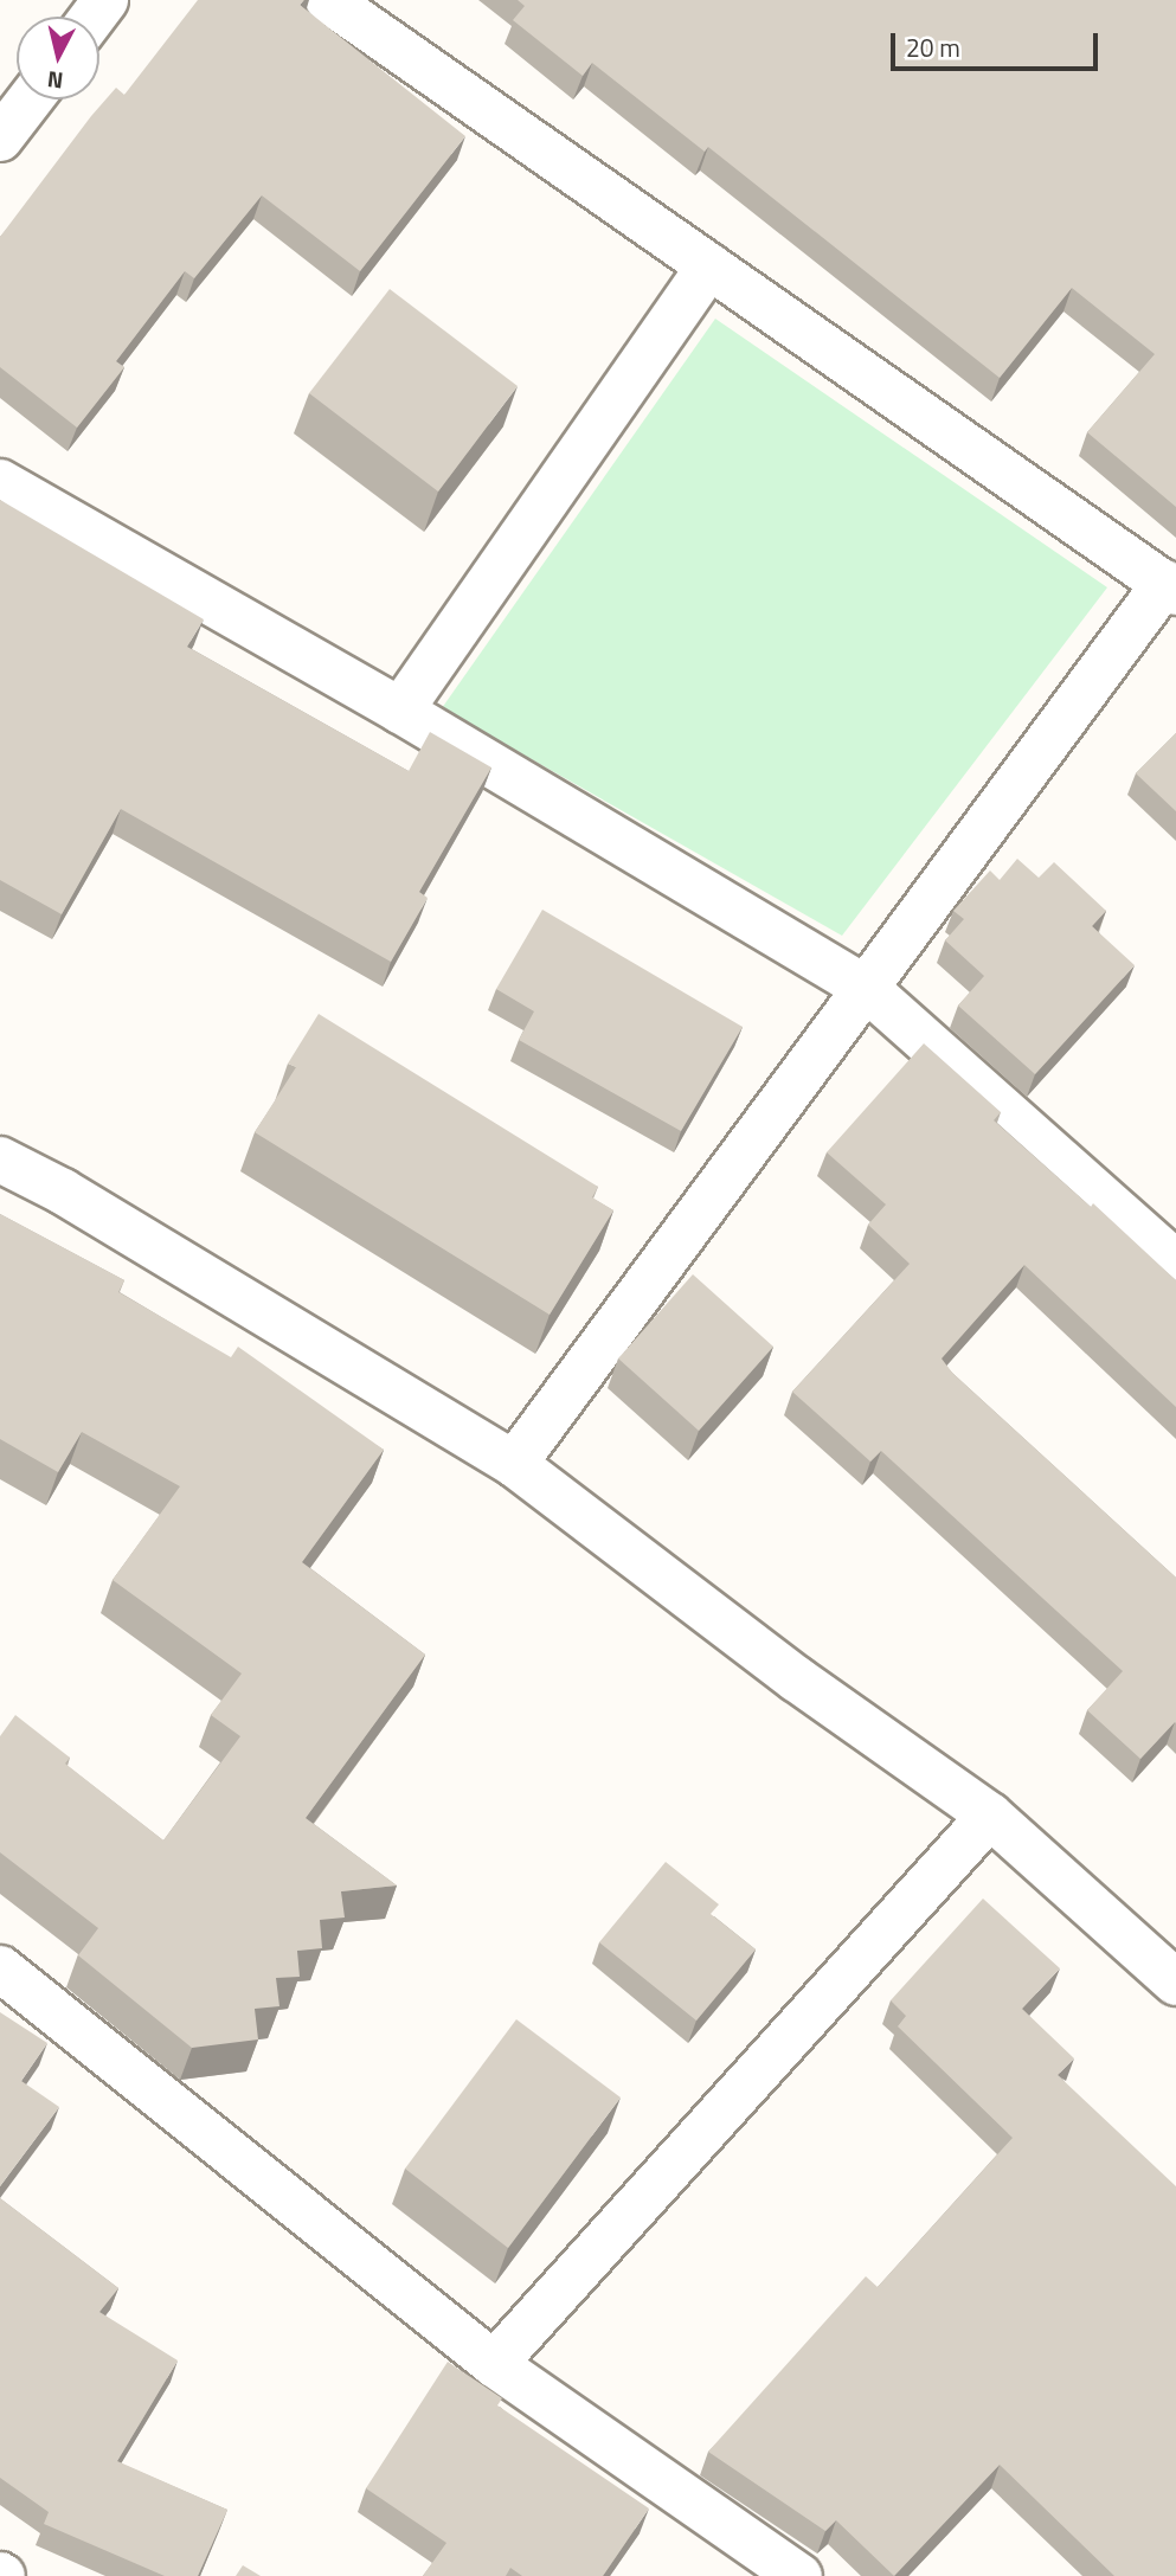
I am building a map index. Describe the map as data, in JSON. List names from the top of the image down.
{
  "scale_bar": "20 m",
  "north": "bottom"
}
